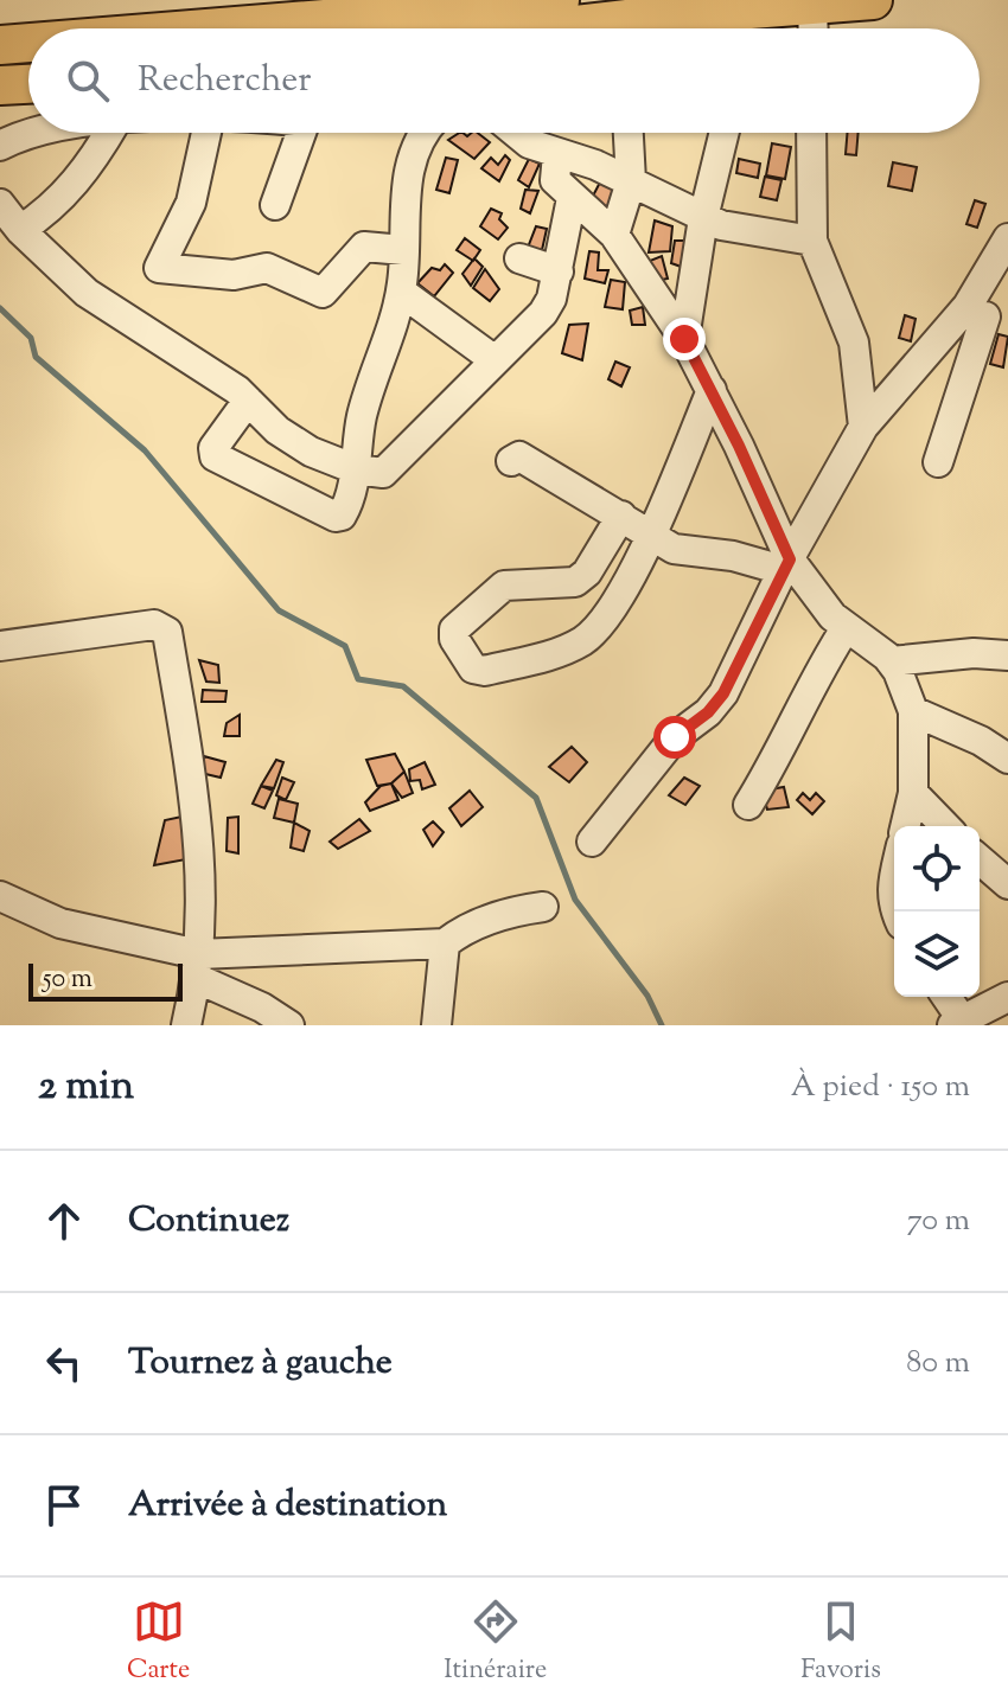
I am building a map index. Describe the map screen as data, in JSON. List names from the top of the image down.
{
  "scale_bar": "50 m",
  "page": {
    "search": "Rechercher",
    "scale": "50 m",
    "heading": ["2 min", "À pied · 150 m"],
    "list": [
      ["Continuez", "70 m"],
      ["Tournez à gauche", "80 m"],
      "Arrivée à destination"
    ],
    "nav": ["Carte", "Itinéraire", "Favoris"]
  }
}
